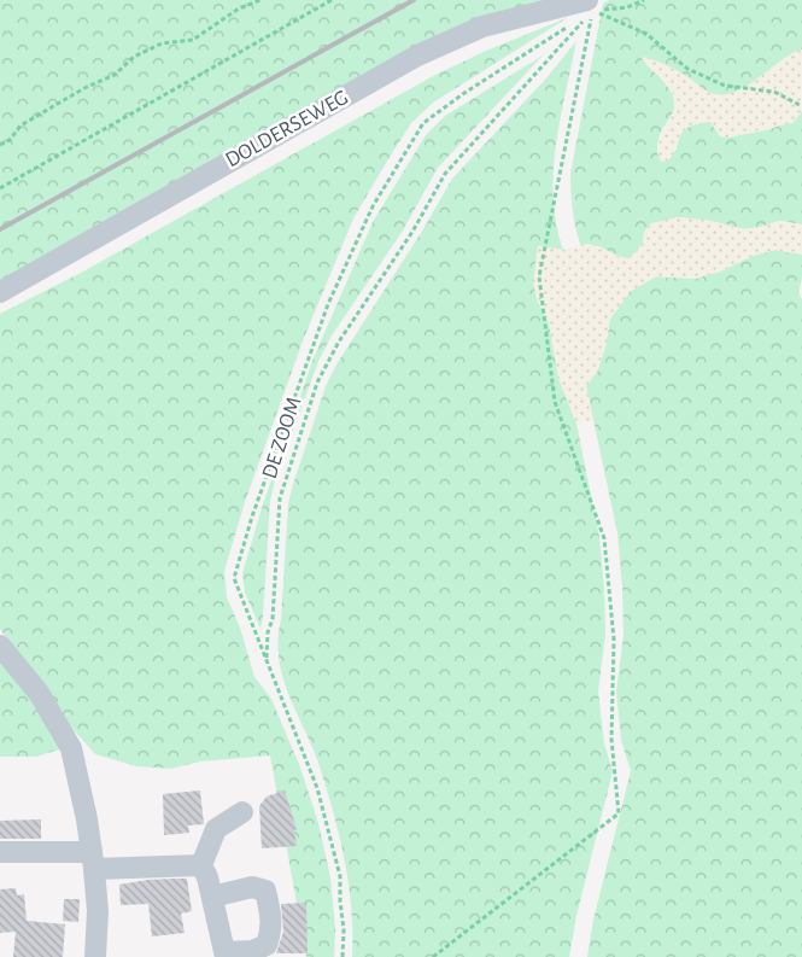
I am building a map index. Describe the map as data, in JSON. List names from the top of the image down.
{
  "streets": {
    "street": ["DOLDERSEWEG"],
    "path": ["DE ZOOM"]
  },
  "crossings": [
    ["DOLDERSEWEG", "DE ZOOM"]
  ]
}
